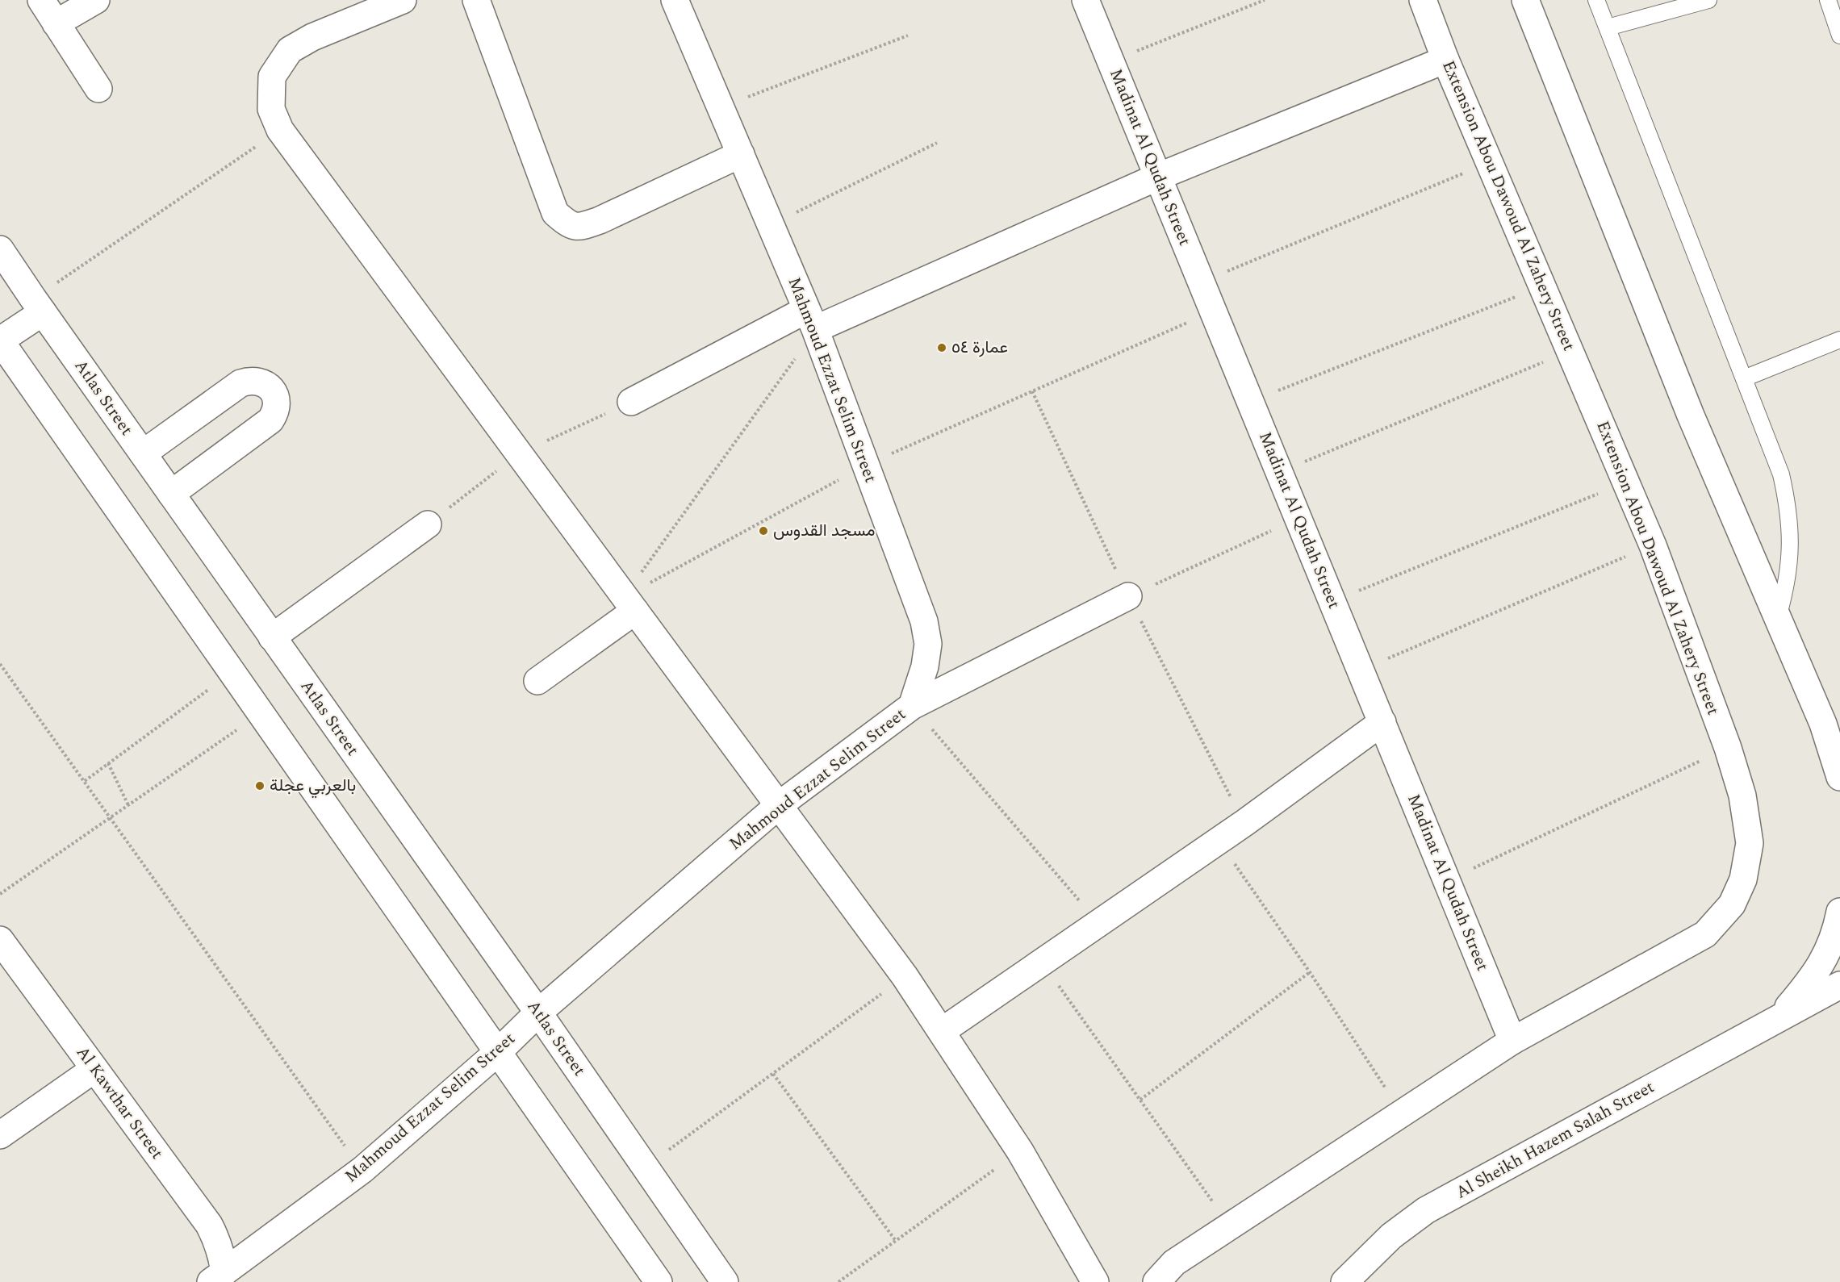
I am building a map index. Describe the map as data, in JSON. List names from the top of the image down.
{
  "streets": {
    "street": [
      "Madinat Al Qudah Street",
      "Extension Abou Dawoud Al Zahery Street",
      "Mahmoud Ezzat Selim Street",
      "Atlas Street",
      "Al Kawthar Street",
      "Al Sheikh Hazem Salah Street"
    ]
  },
  "crossings": [
    ["Madinat Al Qudah Street", "Extension Abou Dawoud Al Zahery Street"],
    ["Mahmoud Ezzat Selim Street", "Atlas Street"],
    ["Mahmoud Ezzat Selim Street", "Al Kawthar Street"]
  ],
  "places": ["عمارة ٥٤", "مسجد القدوس", "بالعربي عجلة"]
}
